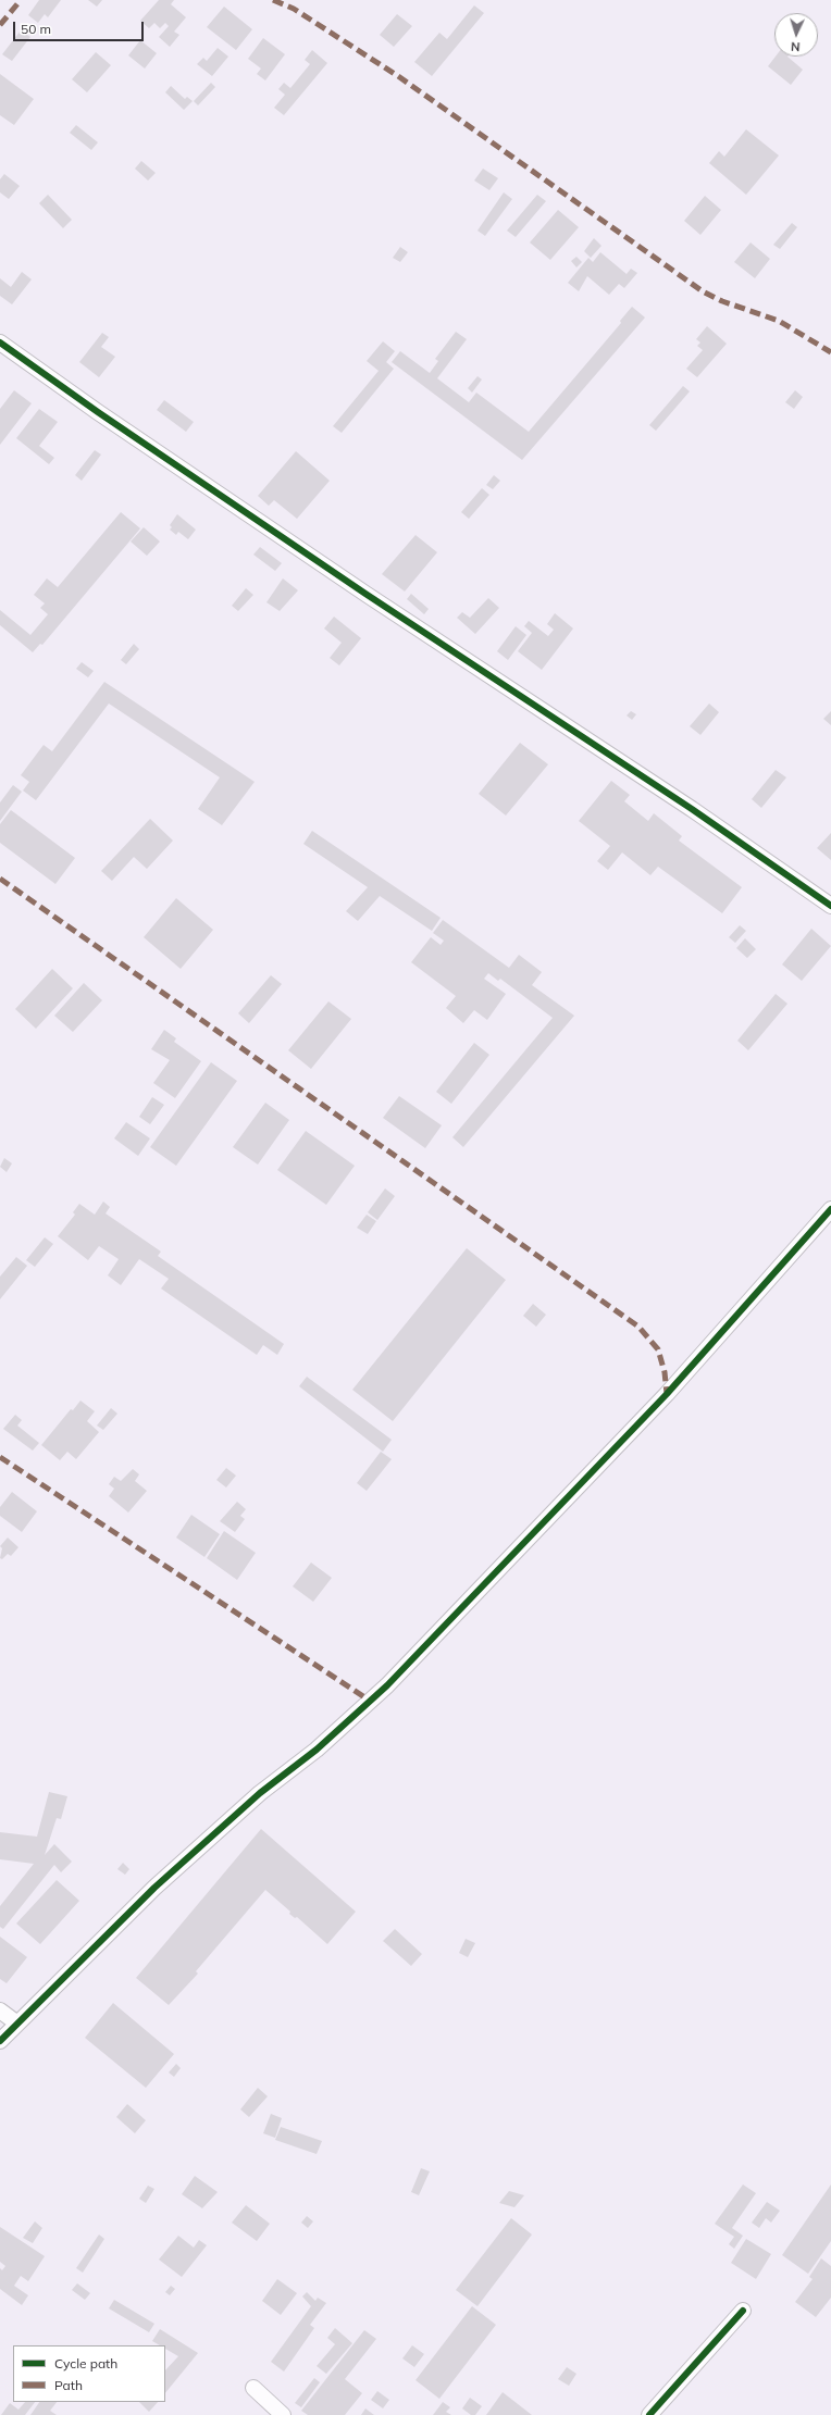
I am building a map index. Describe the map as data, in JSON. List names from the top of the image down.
{
  "legend": ["Cycle path", "Path"],
  "scale_bar": "50 m",
  "north": "bottom"
}
